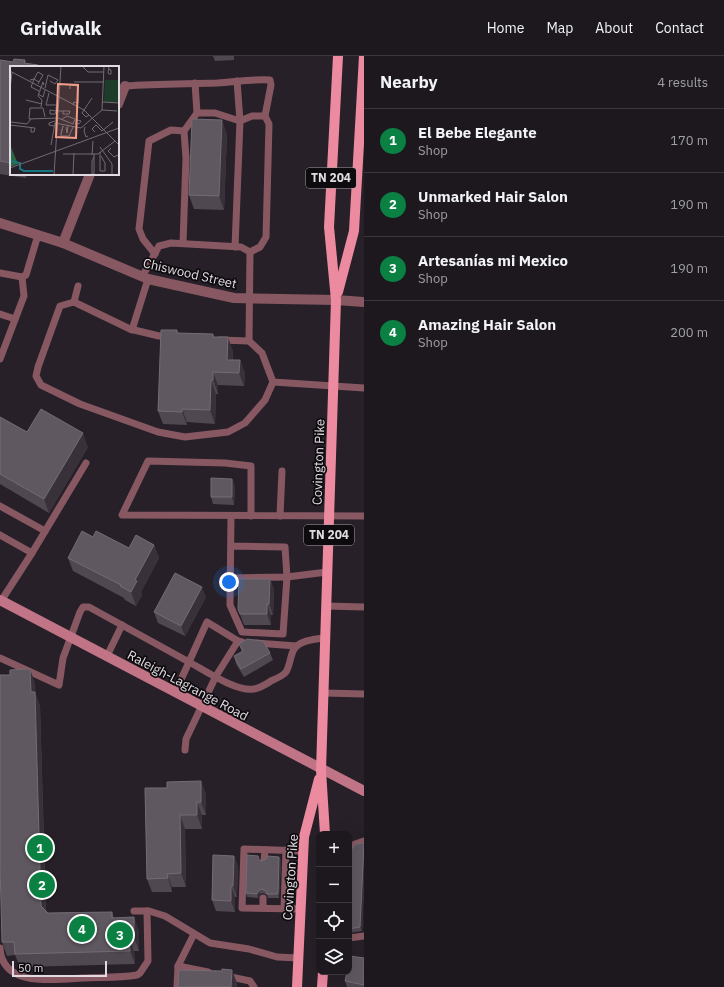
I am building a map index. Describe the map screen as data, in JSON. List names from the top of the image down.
{
  "streets": {
    "main road": ["TN 204", "Covington Pike", "Raleigh-Lagrange Road"],
    "street": ["Chiswood Street"]
  },
  "crossings": [
    ["Chiswood Street", "Covington Pike"],
    ["Covington Pike", "Raleigh-Lagrange Road"]
  ],
  "scale_bar": "50 m",
  "page": {
    "header": "Gridwalk",
    "nav": [
      "Home",
      "Map",
      "About",
      "Contact"
    ],
    "heading": ["Nearby", "4 results"],
    "list": [
      {
        "mark": "1",
        "name": "El Bebe Elegante",
        "note": "Shop",
        "value": "170 m"
      },
      {
        "mark": "2",
        "name": "Unmarked Hair Salon",
        "note": "Shop",
        "value": "190 m"
      },
      {
        "mark": "3",
        "name": "Artesanías mi Mexico",
        "note": "Shop",
        "value": "190 m"
      },
      {
        "mark": "4",
        "name": "Amazing Hair Salon",
        "note": "Shop",
        "value": "200 m"
      }
    ],
    "map_buttons": ["+", "−"],
    "pins": [
      "1",
      "2",
      "4",
      "3"
    ],
    "scale": "50 m"
  }
}
